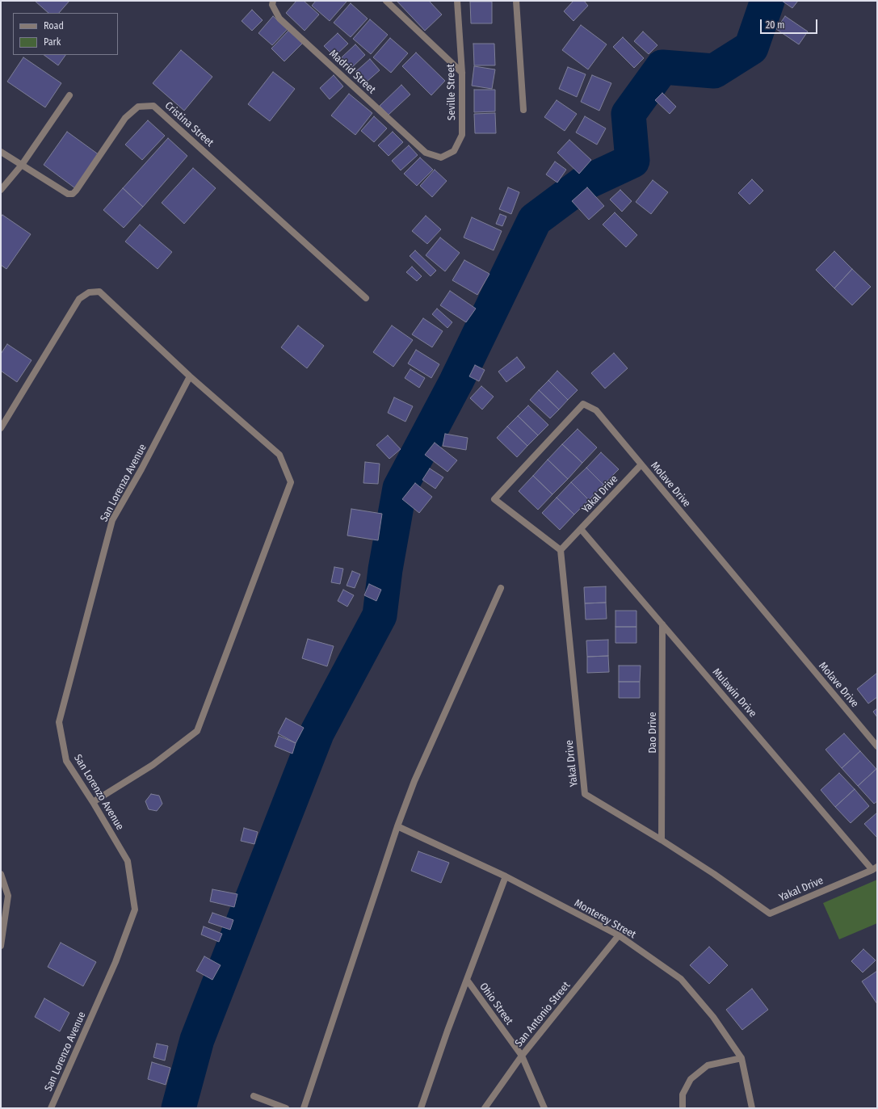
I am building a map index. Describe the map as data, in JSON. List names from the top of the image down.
{
  "streets": {
    "street": [
      "Madrid Street",
      "Seville Street",
      "Cristina Street",
      "San Lorenzo Avenue",
      "Molave Drive",
      "Yakal Drive",
      "Mulawin Drive",
      "Dao Drive",
      "Monterey Street",
      "Ohio Street",
      "San Antonio Street"
    ]
  },
  "crossings": [
    ["Madrid Street", "Seville Street"],
    ["Molave Drive", "Yakal Drive"],
    ["Yakal Drive", "Mulawin Drive"],
    ["Yakal Drive", "Dao Drive"],
    ["Mulawin Drive", "Dao Drive"],
    ["Monterey Street", "San Antonio Street"],
    ["Ohio Street", "San Antonio Street"]
  ],
  "legend": ["Road", "Park"],
  "scale_bar": "20 m"
}
